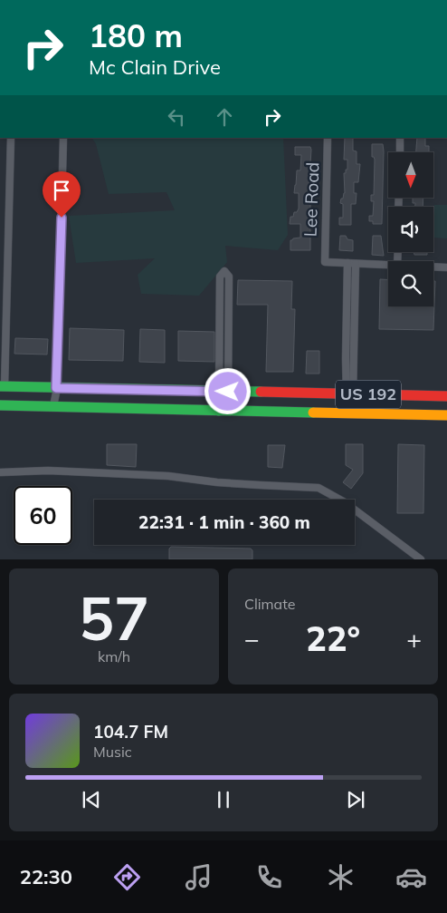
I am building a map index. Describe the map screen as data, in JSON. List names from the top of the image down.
{
  "streets": {
    "main road": ["US 192"],
    "street": ["Lee Road"]
  },
  "north": "bottom",
  "page": {
    "turn": ["180 m", "Mc Clain Drive"],
    "limit": "60",
    "trip": "22:31 · 1 min · 360 m",
    "tile": [
      ["57", "km/h"],
      "Climate"
    ],
    "heat": ["−", "22°", "+"],
    "song": ["104.7 FM", "Music"],
    "tabs": "22:30"
  }
}
